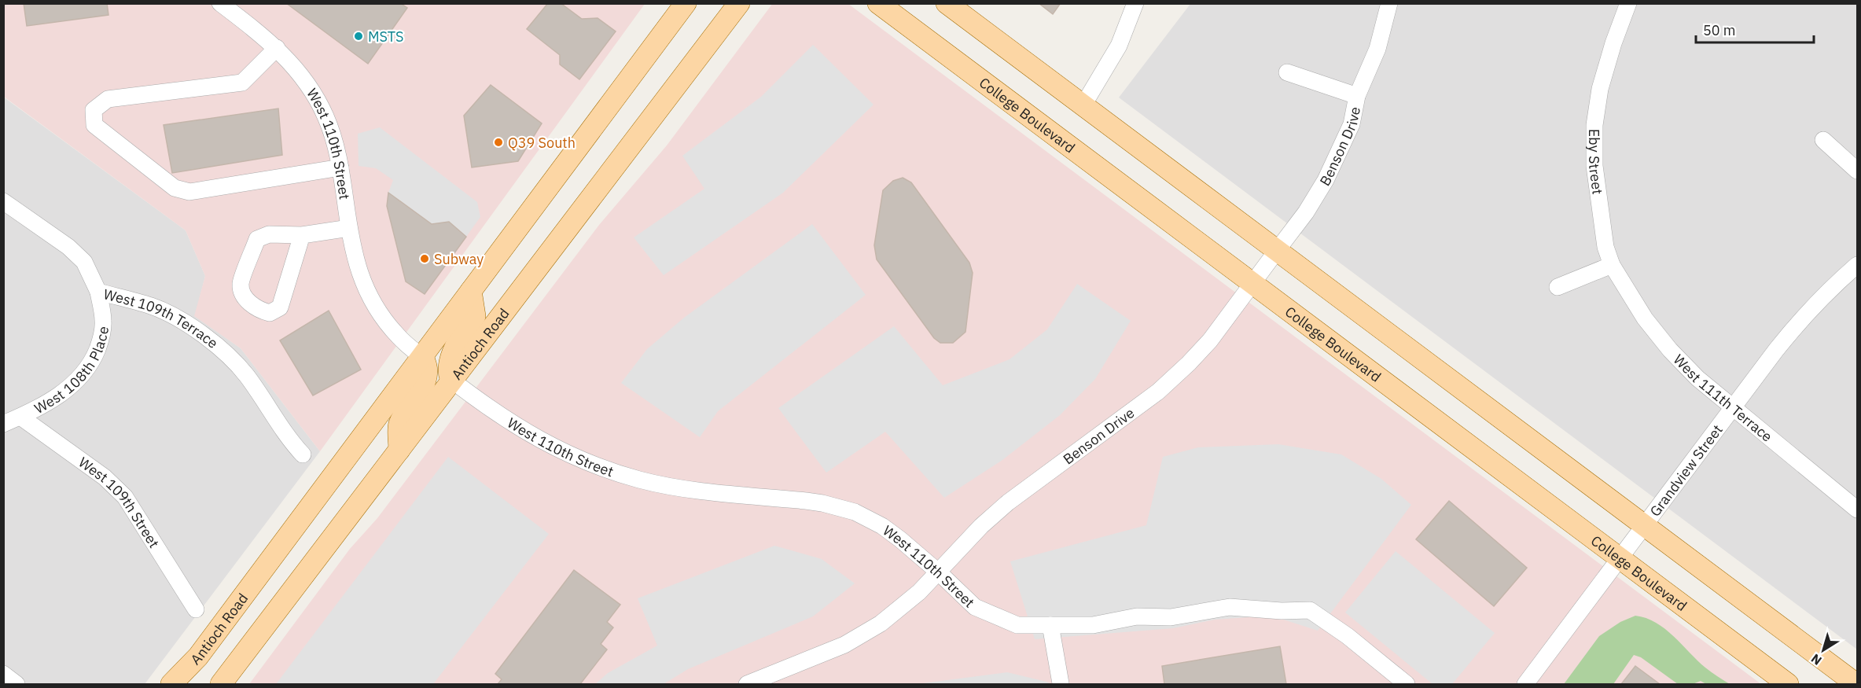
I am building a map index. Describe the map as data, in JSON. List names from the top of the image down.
{
  "streets": {
    "main road": ["College Boulevard", "Antioch Road"],
    "street": [
      "West 110th Street",
      "Benson Drive",
      "Eby Street",
      "West 109th Terrace",
      "West 108th Place",
      "West 111th Terrace",
      "Grandview Street",
      "West 109th Street"
    ]
  },
  "crossings": [
    ["College Boulevard", "Benson Drive"],
    ["College Boulevard", "Grandview Street"],
    ["West 110th Street", "Benson Drive"],
    ["West 110th Street", "Antioch Road"],
    ["Eby Street", "West 111th Terrace"],
    ["West 109th Terrace", "West 108th Place"],
    ["West 108th Place", "West 109th Street"],
    ["West 111th Terrace", "Grandview Street"]
  ],
  "places": ["MSTS", "Q39 South", "Subway"],
  "scale_bar": "50 m",
  "north": "bottom left"
}
